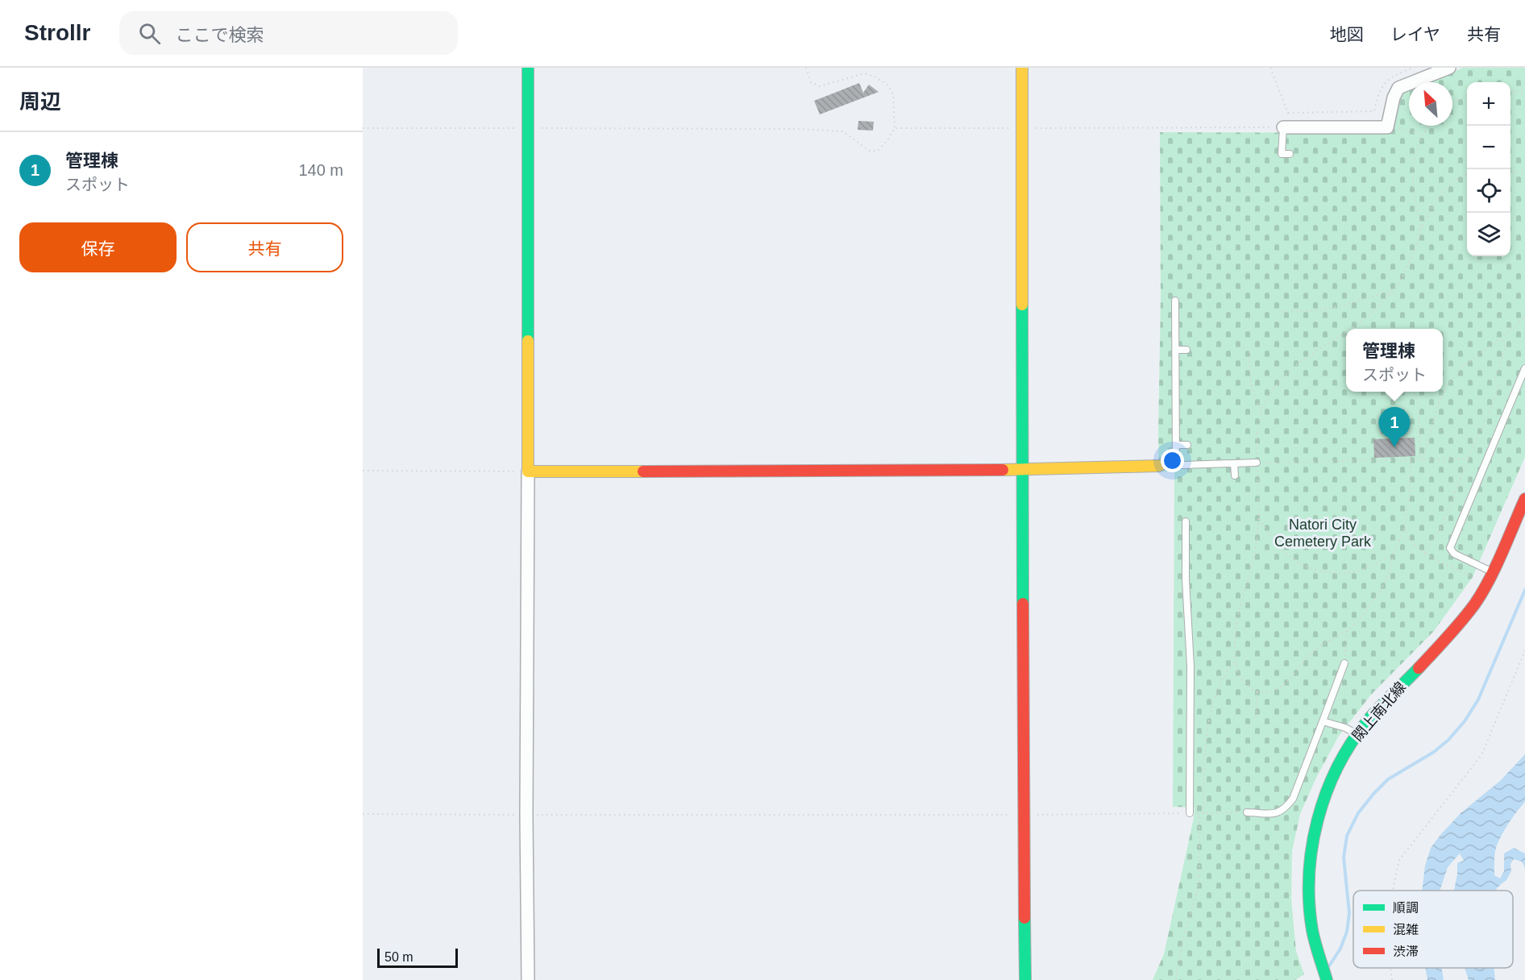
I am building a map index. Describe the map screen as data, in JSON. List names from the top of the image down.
{
  "streets": {
    "street": ["閖上南北線"]
  },
  "parks": ["Natori City Cemetery Park"],
  "legend": ["順調", "混雑", "渋滞"],
  "scale_bar": "50 m",
  "north": "top left",
  "page": {
    "header": "Strollr",
    "search": "ここで検索",
    "nav": ["地図", "レイヤ", "共有"],
    "heading": "周辺",
    "map_buttons": ["+", "−"],
    "list": [
      {
        "mark": "1",
        "name": "管理棟",
        "note": "スポット",
        "value": "140 m"
      }
    ],
    "buttons": ["保存", "共有"],
    "popup": ["管理棟", "スポット"],
    "pins": "1",
    "scale": "50 m"
  }
}
